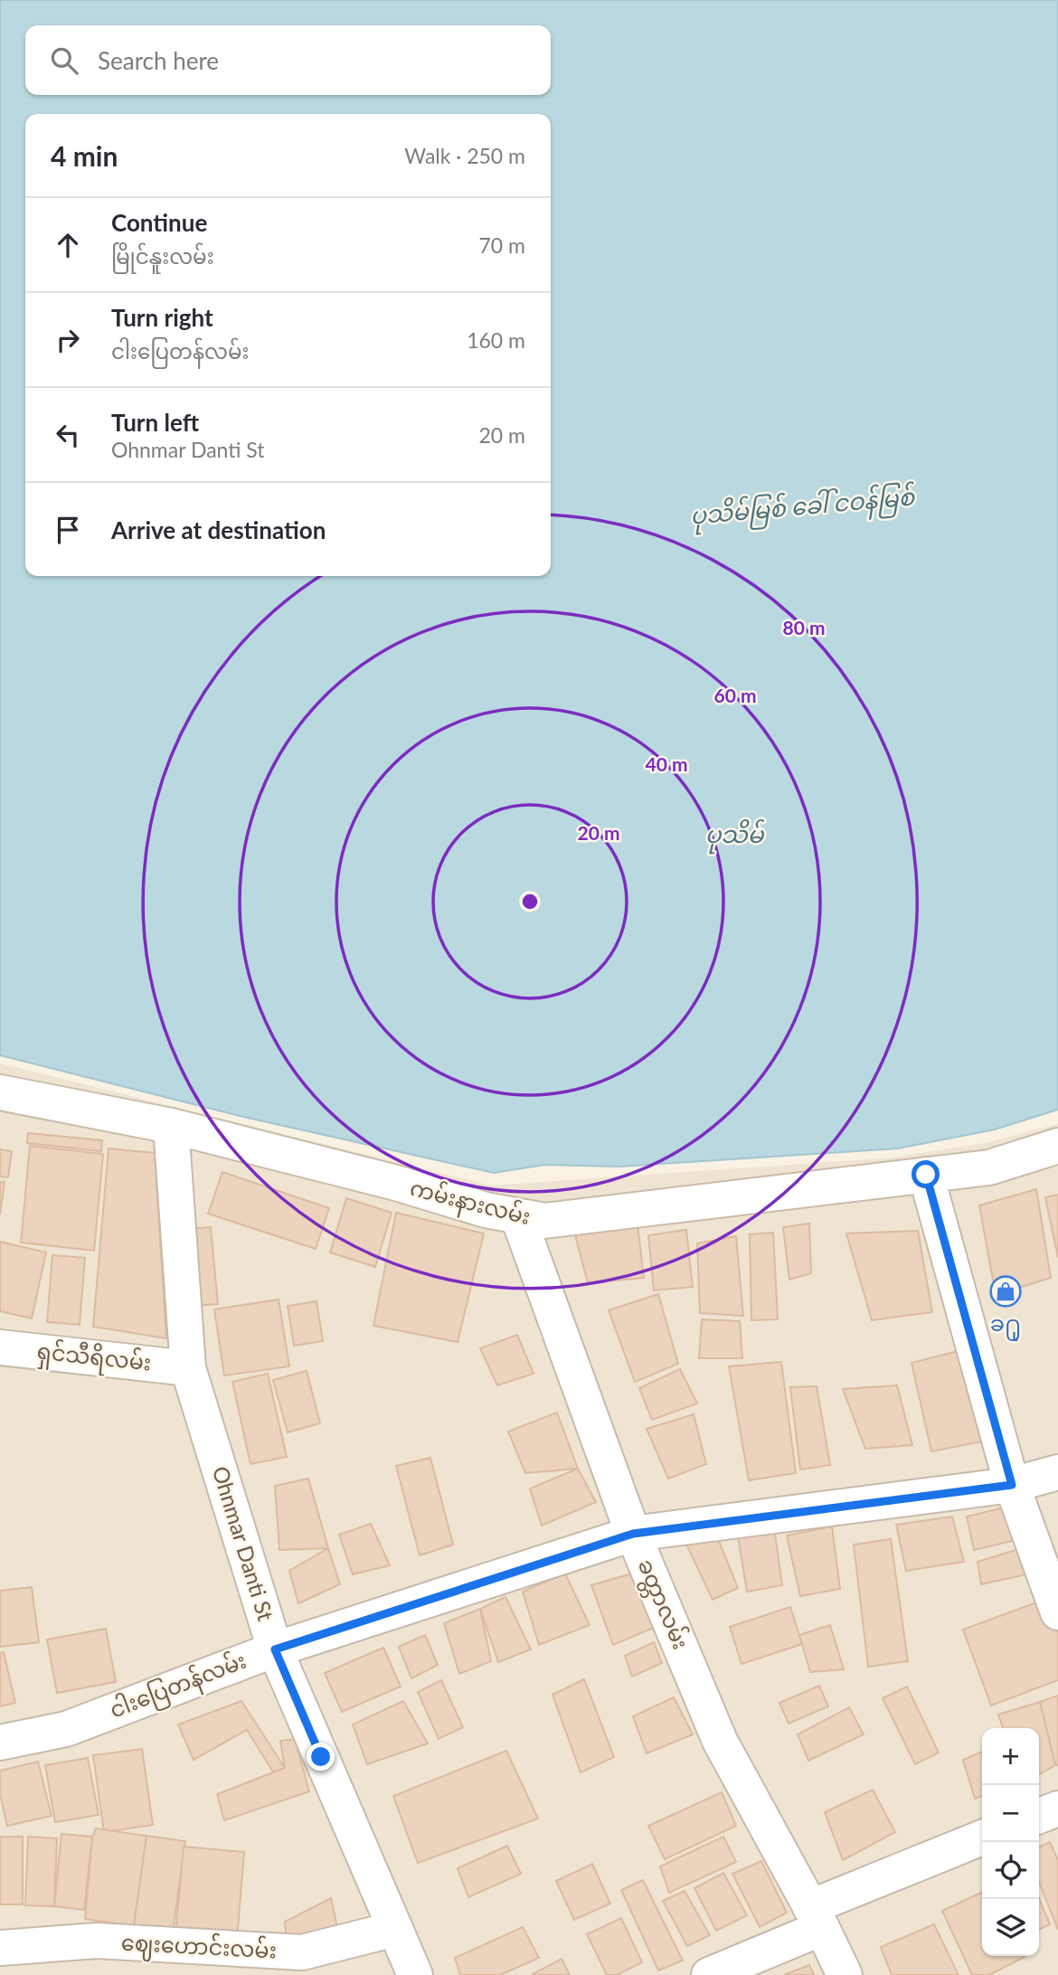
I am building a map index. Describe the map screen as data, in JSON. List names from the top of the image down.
{
  "streets": {
    "street": [
      "ကမ်းနားလမ်း",
      "ရှင်သီရိလမ်း",
      "Ohnmar Danti St",
      "ခတ္တာလမ်း",
      "ငါးပြေတန်လမ်း",
      "ဈေးဟောင်းလမ်း"
    ]
  },
  "crossings": [
    ["ကမ်းနားလမ်း", "Ohnmar Danti St"],
    ["ကမ်းနားလမ်း", "ခတ္တာလမ်း"],
    ["ရှင်သီရိလမ်း", "Ohnmar Danti St"],
    ["Ohnmar Danti St", "ငါးပြေတန်လမ်း"],
    ["Ohnmar Danti St", "ဈေးဟောင်းလမ်း"],
    ["ခတ္တာလမ်း", "ငါးပြေတန်လမ်း"]
  ],
  "water": ["ပုသိမ်မြစ် ခေါ် ငဝန်မြစ်", "ပုသိမ်"],
  "places": {
    "shop": ["ခ႐ု"]
  },
  "page": {
    "search": "Search here",
    "heading": ["4 min", "Walk · 250 m"],
    "list": [
      ["Continue", "မြိုင်နူးလမ်း", "70 m"],
      ["Turn right", "ငါးပြေတန်လမ်း", "160 m"],
      ["Turn left", "Ohnmar Danti St", "20 m"],
      "Arrive at destination"
    ],
    "map_buttons": ["+", "−"]
  },
  "rings": [
    "80 m",
    "60 m",
    "40 m",
    "20 m"
  ]
}
